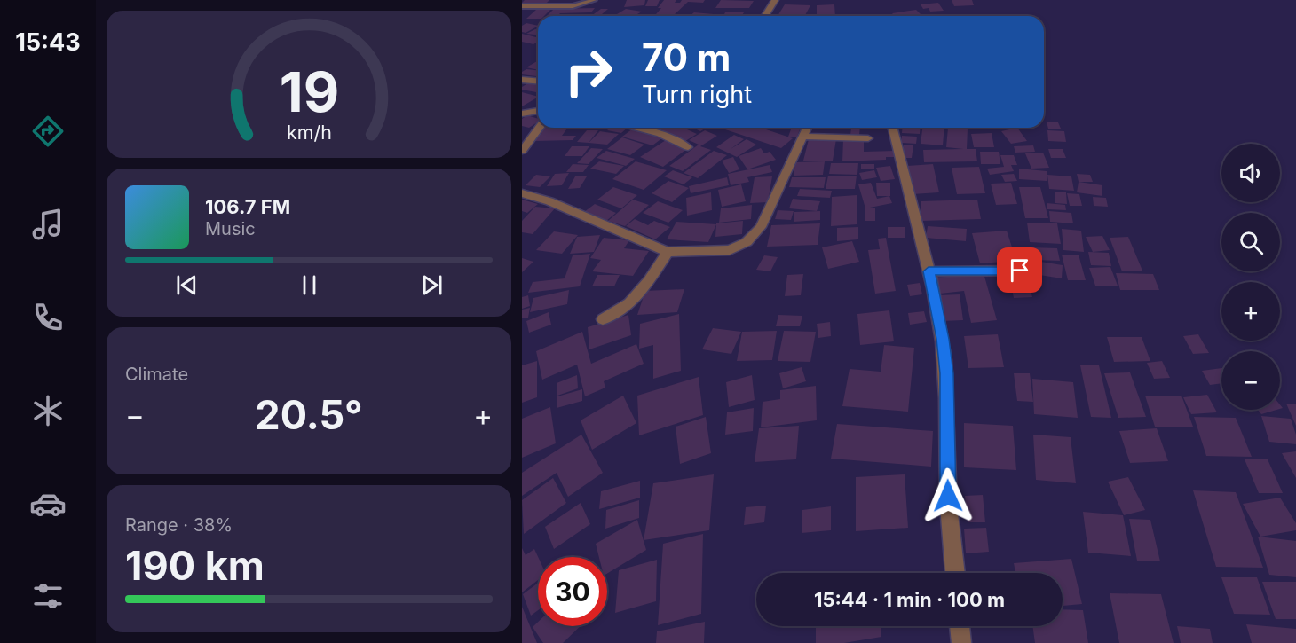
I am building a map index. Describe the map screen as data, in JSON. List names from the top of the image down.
{
  "page": {
    "tabs": "15:43",
    "turn": ["70 m", "Turn right"],
    "map_buttons": ["+", "−"],
    "song": ["106.7 FM", "Music"],
    "tile": [
      "Climate",
      ["Range · 38%", "190 km"]
    ],
    "heat": ["−", "20.5°", "+"],
    "limit": "30",
    "trip": "15:44 · 1 min · 100 m",
    "gauge": ["19", "km/h"]
  }
}
